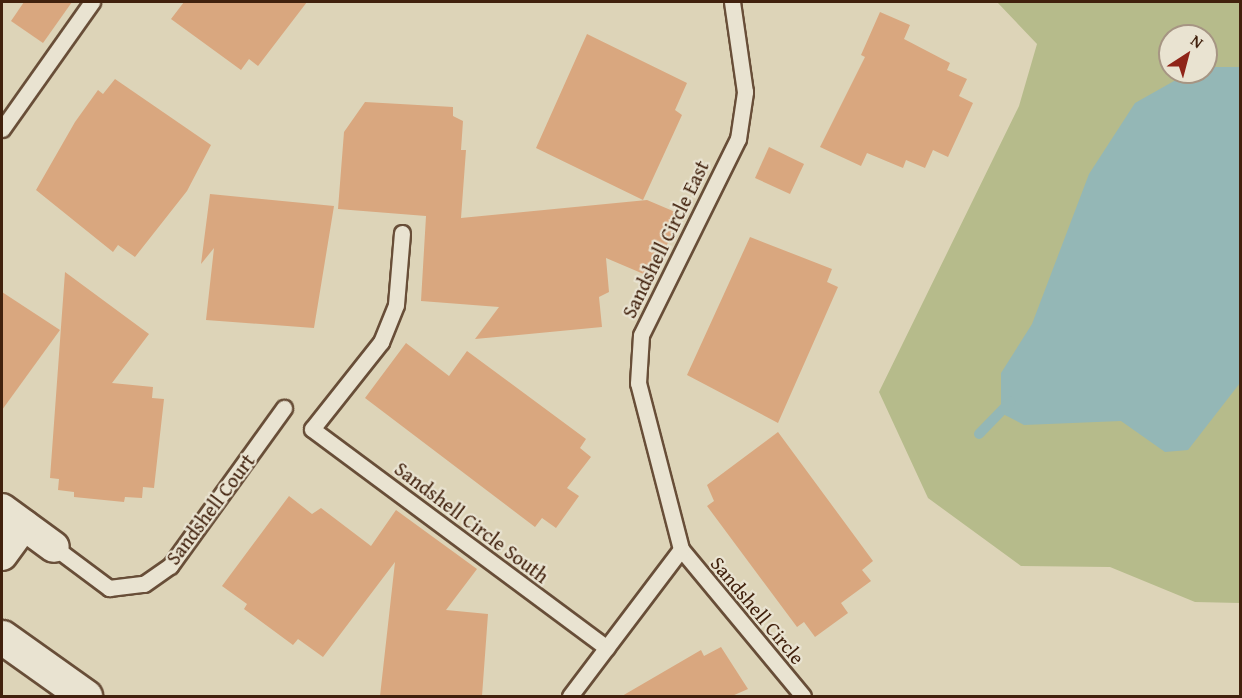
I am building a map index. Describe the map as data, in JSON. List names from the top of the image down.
{
  "streets": {
    "street": ["Sandshell Court"],
    "lane": ["Sandshell Circle East", "Sandshell Circle South", "Sandshell Circle"]
  },
  "crossings": [
    ["Sandshell Circle East", "Sandshell Circle"]
  ],
  "north": "top right"
}
